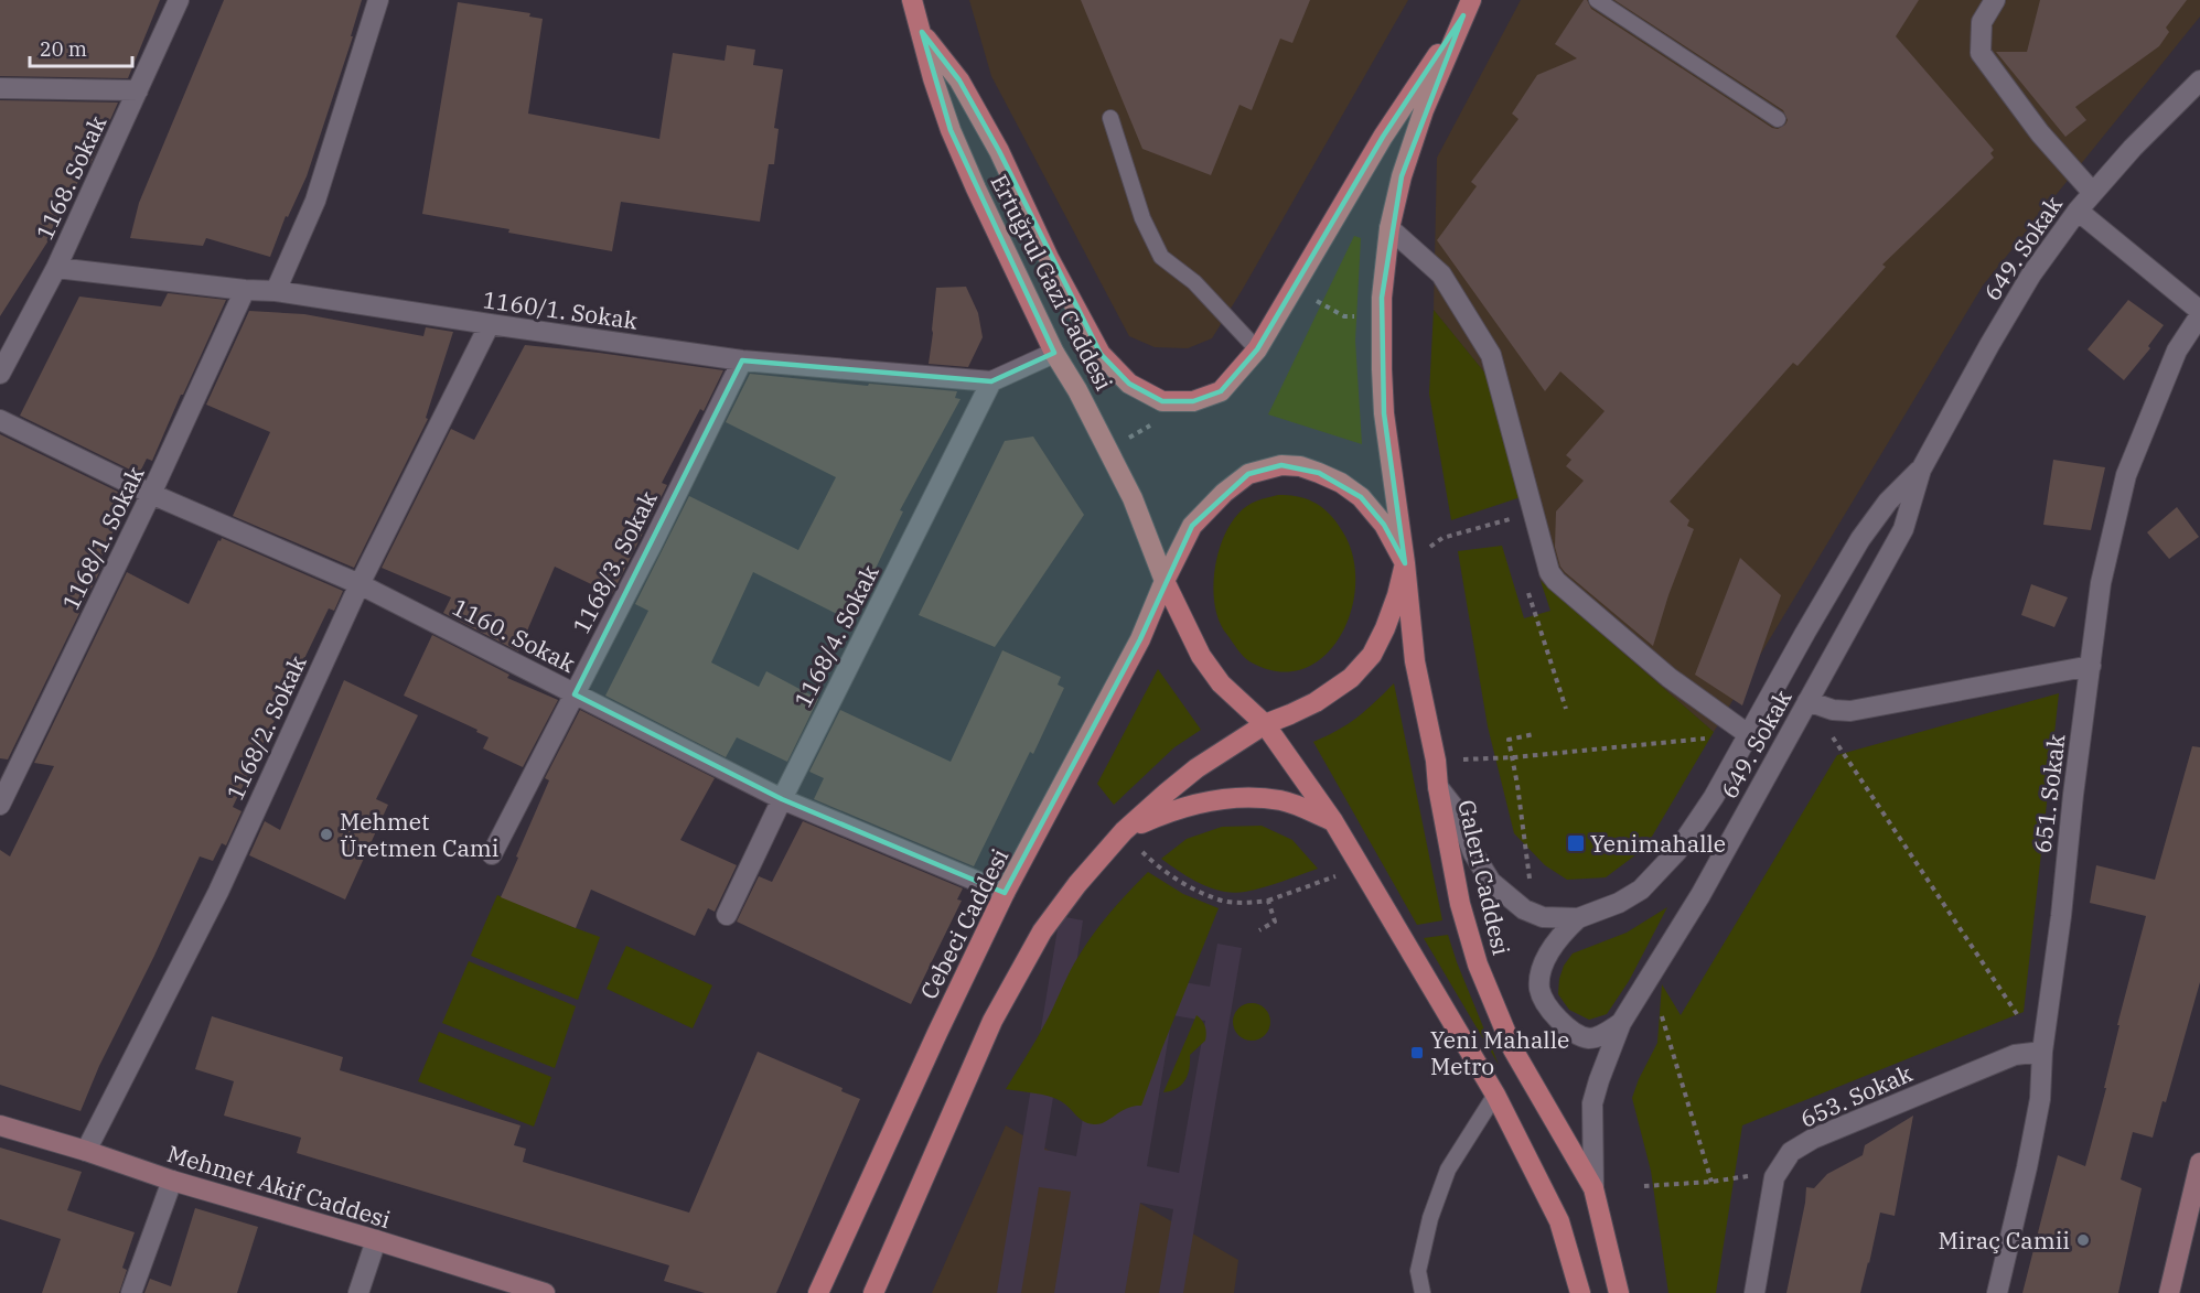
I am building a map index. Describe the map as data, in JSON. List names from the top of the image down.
{
  "streets": {
    "main road": [
      "Ertuğrul Gazi Caddesi",
      "Galeri Caddesi",
      "Cebeci Caddesi",
      "Mehmet Akif Caddesi"
    ],
    "street": [
      "1168. Sokak",
      "649. Sokak",
      "1160/1. Sokak",
      "1168/1. Sokak",
      "1168/3. Sokak",
      "1160. Sokak",
      "1168/4. Sokak",
      "1168/2. Sokak",
      "651. Sokak",
      "653. Sokak"
    ]
  },
  "crossings": [
    ["1168. Sokak", "1160/1. Sokak"],
    ["649. Sokak", "Galeri Caddesi"],
    ["Ertuğrul Gazi Caddesi", "1160/1. Sokak"],
    ["Ertuğrul Gazi Caddesi", "Galeri Caddesi"],
    ["Ertuğrul Gazi Caddesi", "Cebeci Caddesi"],
    ["1160/1. Sokak", "1168/1. Sokak"],
    ["1160/1. Sokak", "1168/3. Sokak"],
    ["1160/1. Sokak", "1168/4. Sokak"],
    ["1160/1. Sokak", "1168/2. Sokak"],
    ["1168/1. Sokak", "1160. Sokak"],
    ["1168/3. Sokak", "1160. Sokak"],
    ["1160. Sokak", "1168/4. Sokak"],
    ["1160. Sokak", "1168/2. Sokak"],
    ["1160. Sokak", "Cebeci Caddesi"],
    ["1168/2. Sokak", "Mehmet Akif Caddesi"],
    ["651. Sokak", "653. Sokak"],
    ["Galeri Caddesi", "Cebeci Caddesi"]
  ],
  "places": {
    "other": ["Mehmet Üretmen Cami", "Miraç Camii"],
    "transit": ["Yenimahalle", "Yeni Mahalle Metro"]
  },
  "scale_bar": "20 m"
}
